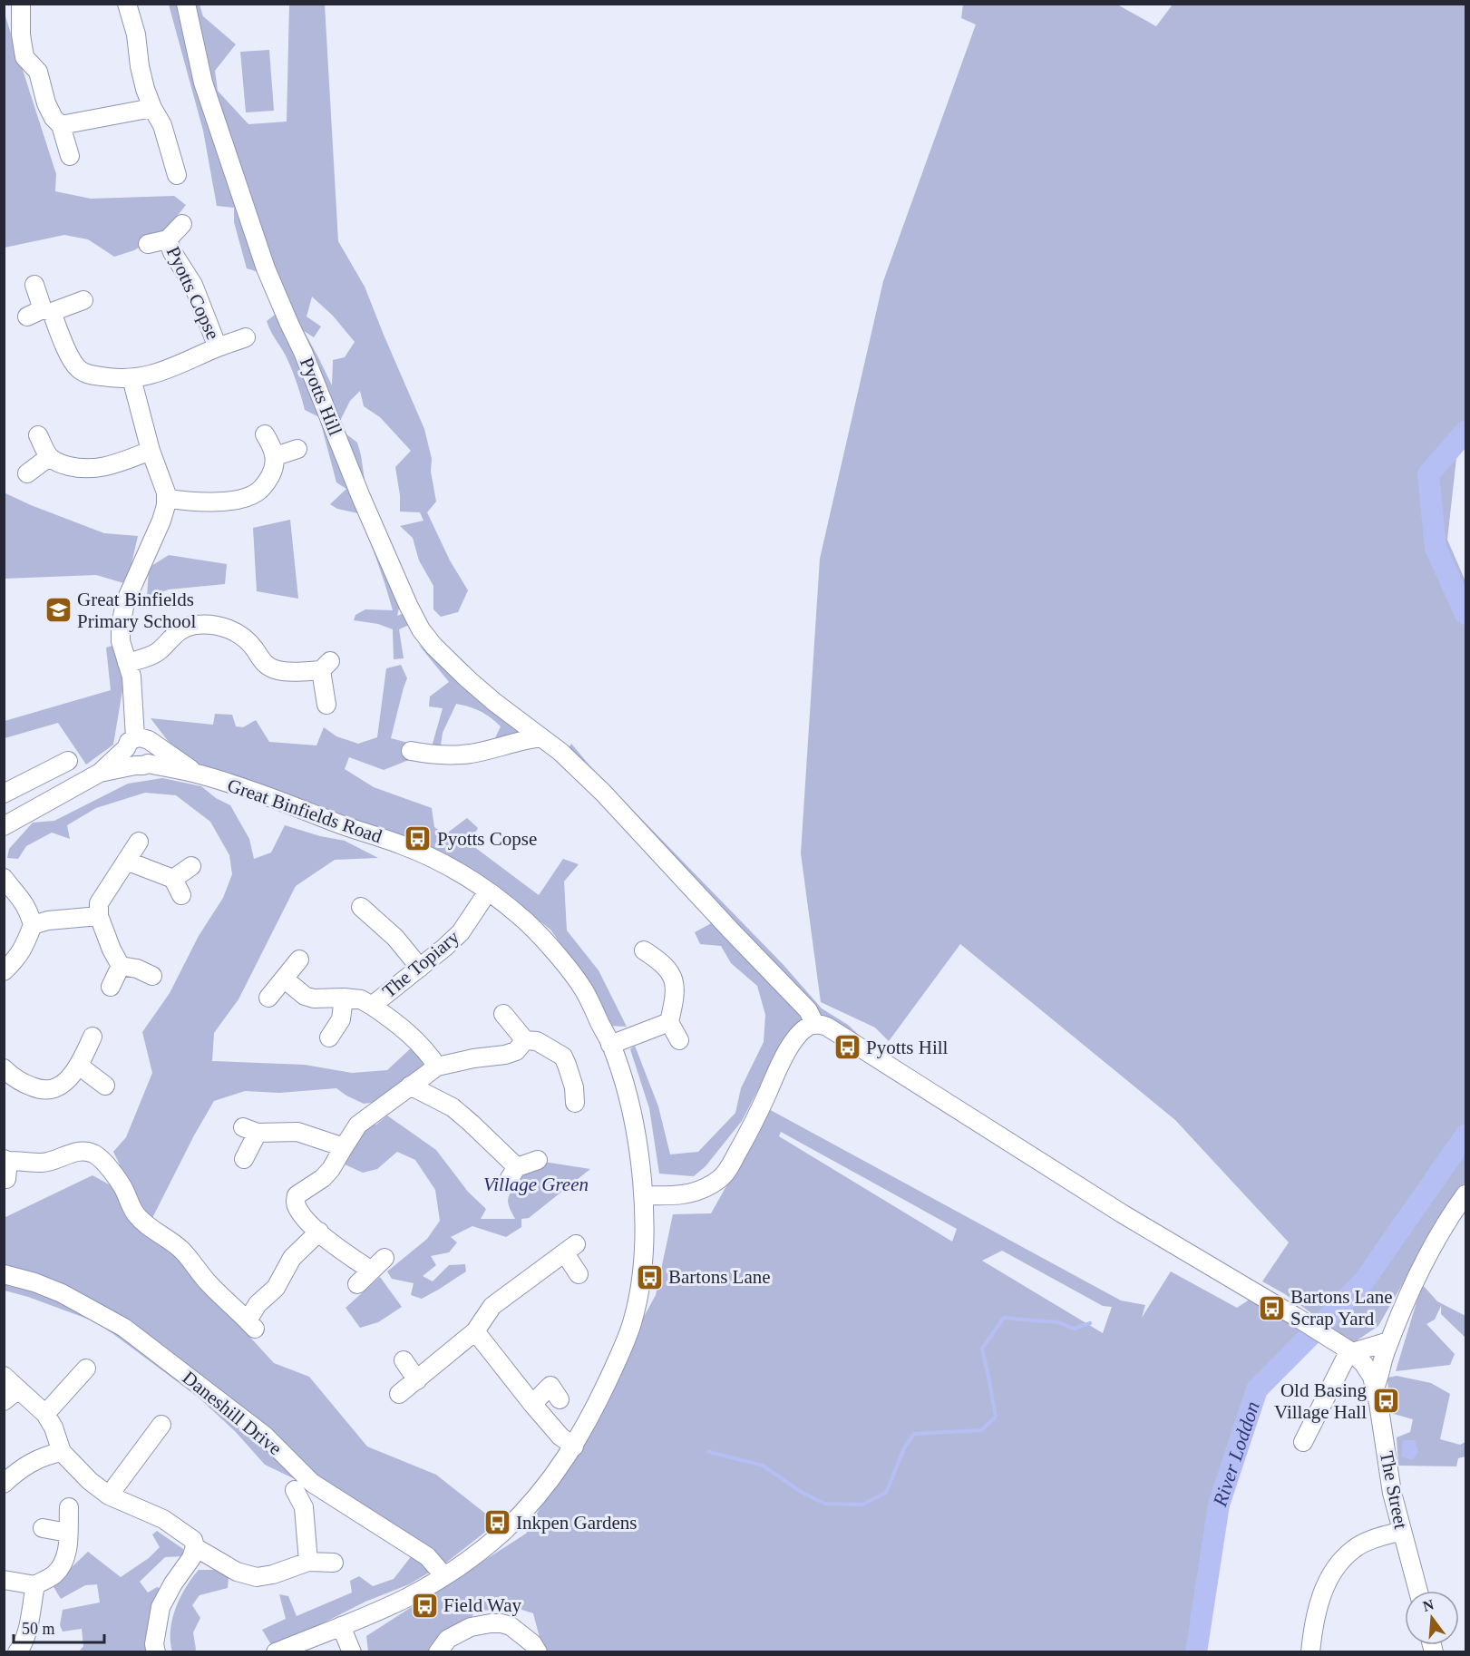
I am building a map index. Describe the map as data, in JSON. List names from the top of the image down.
{
  "streets": {
    "street": [
      "Pyotts Copse",
      "Pyotts Hill",
      "Great Binfields Road",
      "The Topiary",
      "Daneshill Drive",
      "The Street"
    ]
  },
  "crossings": [
    ["Great Binfields Road", "The Topiary"],
    ["Great Binfields Road", "Daneshill Drive"]
  ],
  "water": ["River Loddon"],
  "parks": ["Village Green"],
  "places": {
    "school or university": ["Great Binfields Primary School"],
    "bus stop": [
      "Pyotts Copse",
      "Pyotts Hill",
      "Bartons Lane",
      "Bartons Lane Scrap Yard",
      "Old Basing Village Hall",
      "Inkpen Gardens",
      "Field Way"
    ]
  },
  "scale_bar": "50 m",
  "north": "top"
}
